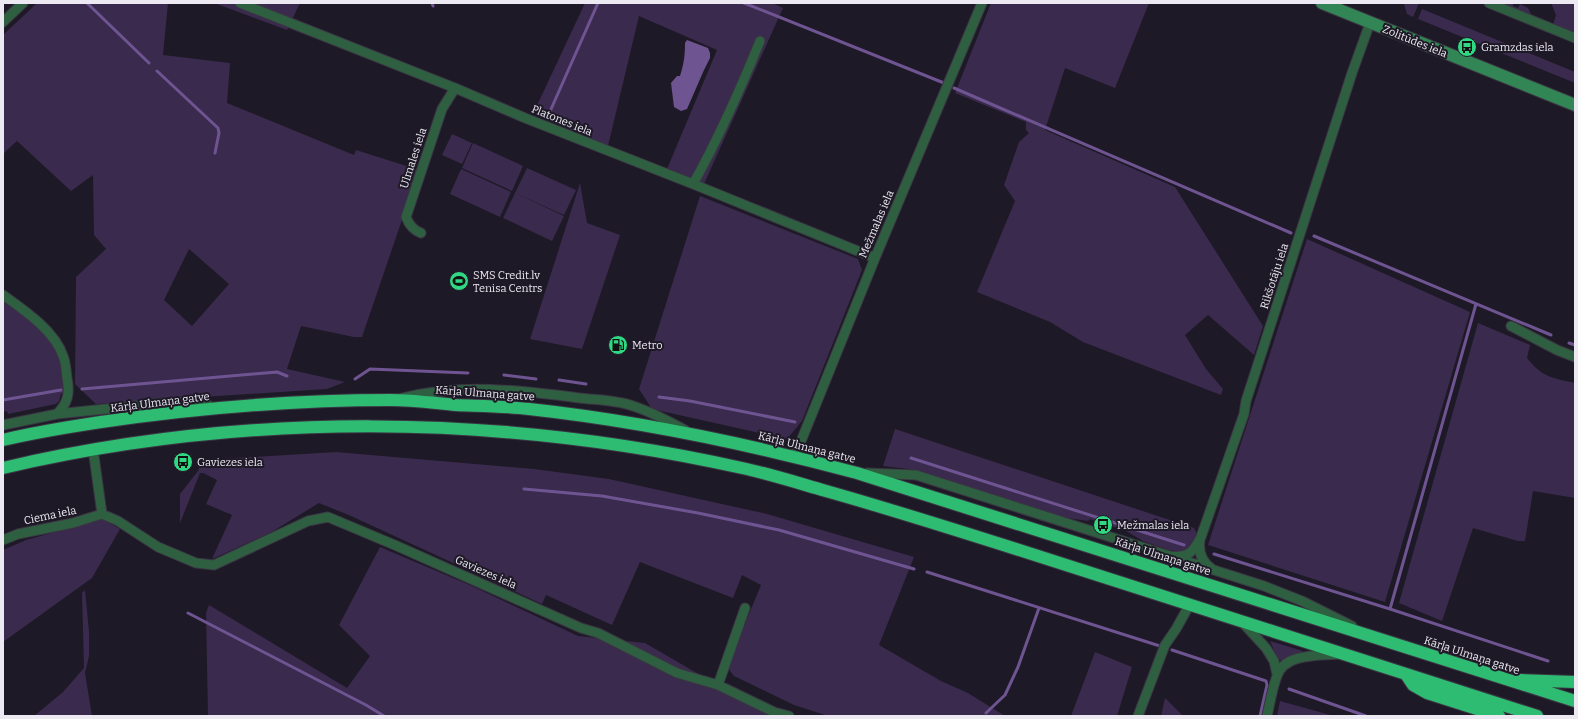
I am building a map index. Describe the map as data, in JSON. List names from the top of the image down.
{
  "streets": {
    "highway": ["Kārļa Ulmaņa gatve"],
    "street": [
      "Zolitūdes iela",
      "Platones iela",
      "Ulmales iela",
      "Mežmalas iela",
      "Rikšotāju iela",
      "Ciema iela",
      "Gaviezes iela"
    ]
  },
  "crossings": [
    ["Zolitūdes iela", "Rikšotāju iela"],
    ["Platones iela", "Ulmales iela"],
    ["Platones iela", "Mežmalas iela"],
    ["Mežmalas iela", "Kārļa Ulmaņa gatve"],
    ["Ciema iela", "Gaviezes iela"]
  ],
  "places": {
    "bus stop": ["Gramzdas iela", "Gaviezes iela", "Mežmalas iela"],
    "sports": ["SMS Credit.lv Tenisa Centrs"],
    "fuel station": ["Metro"]
  }
}
